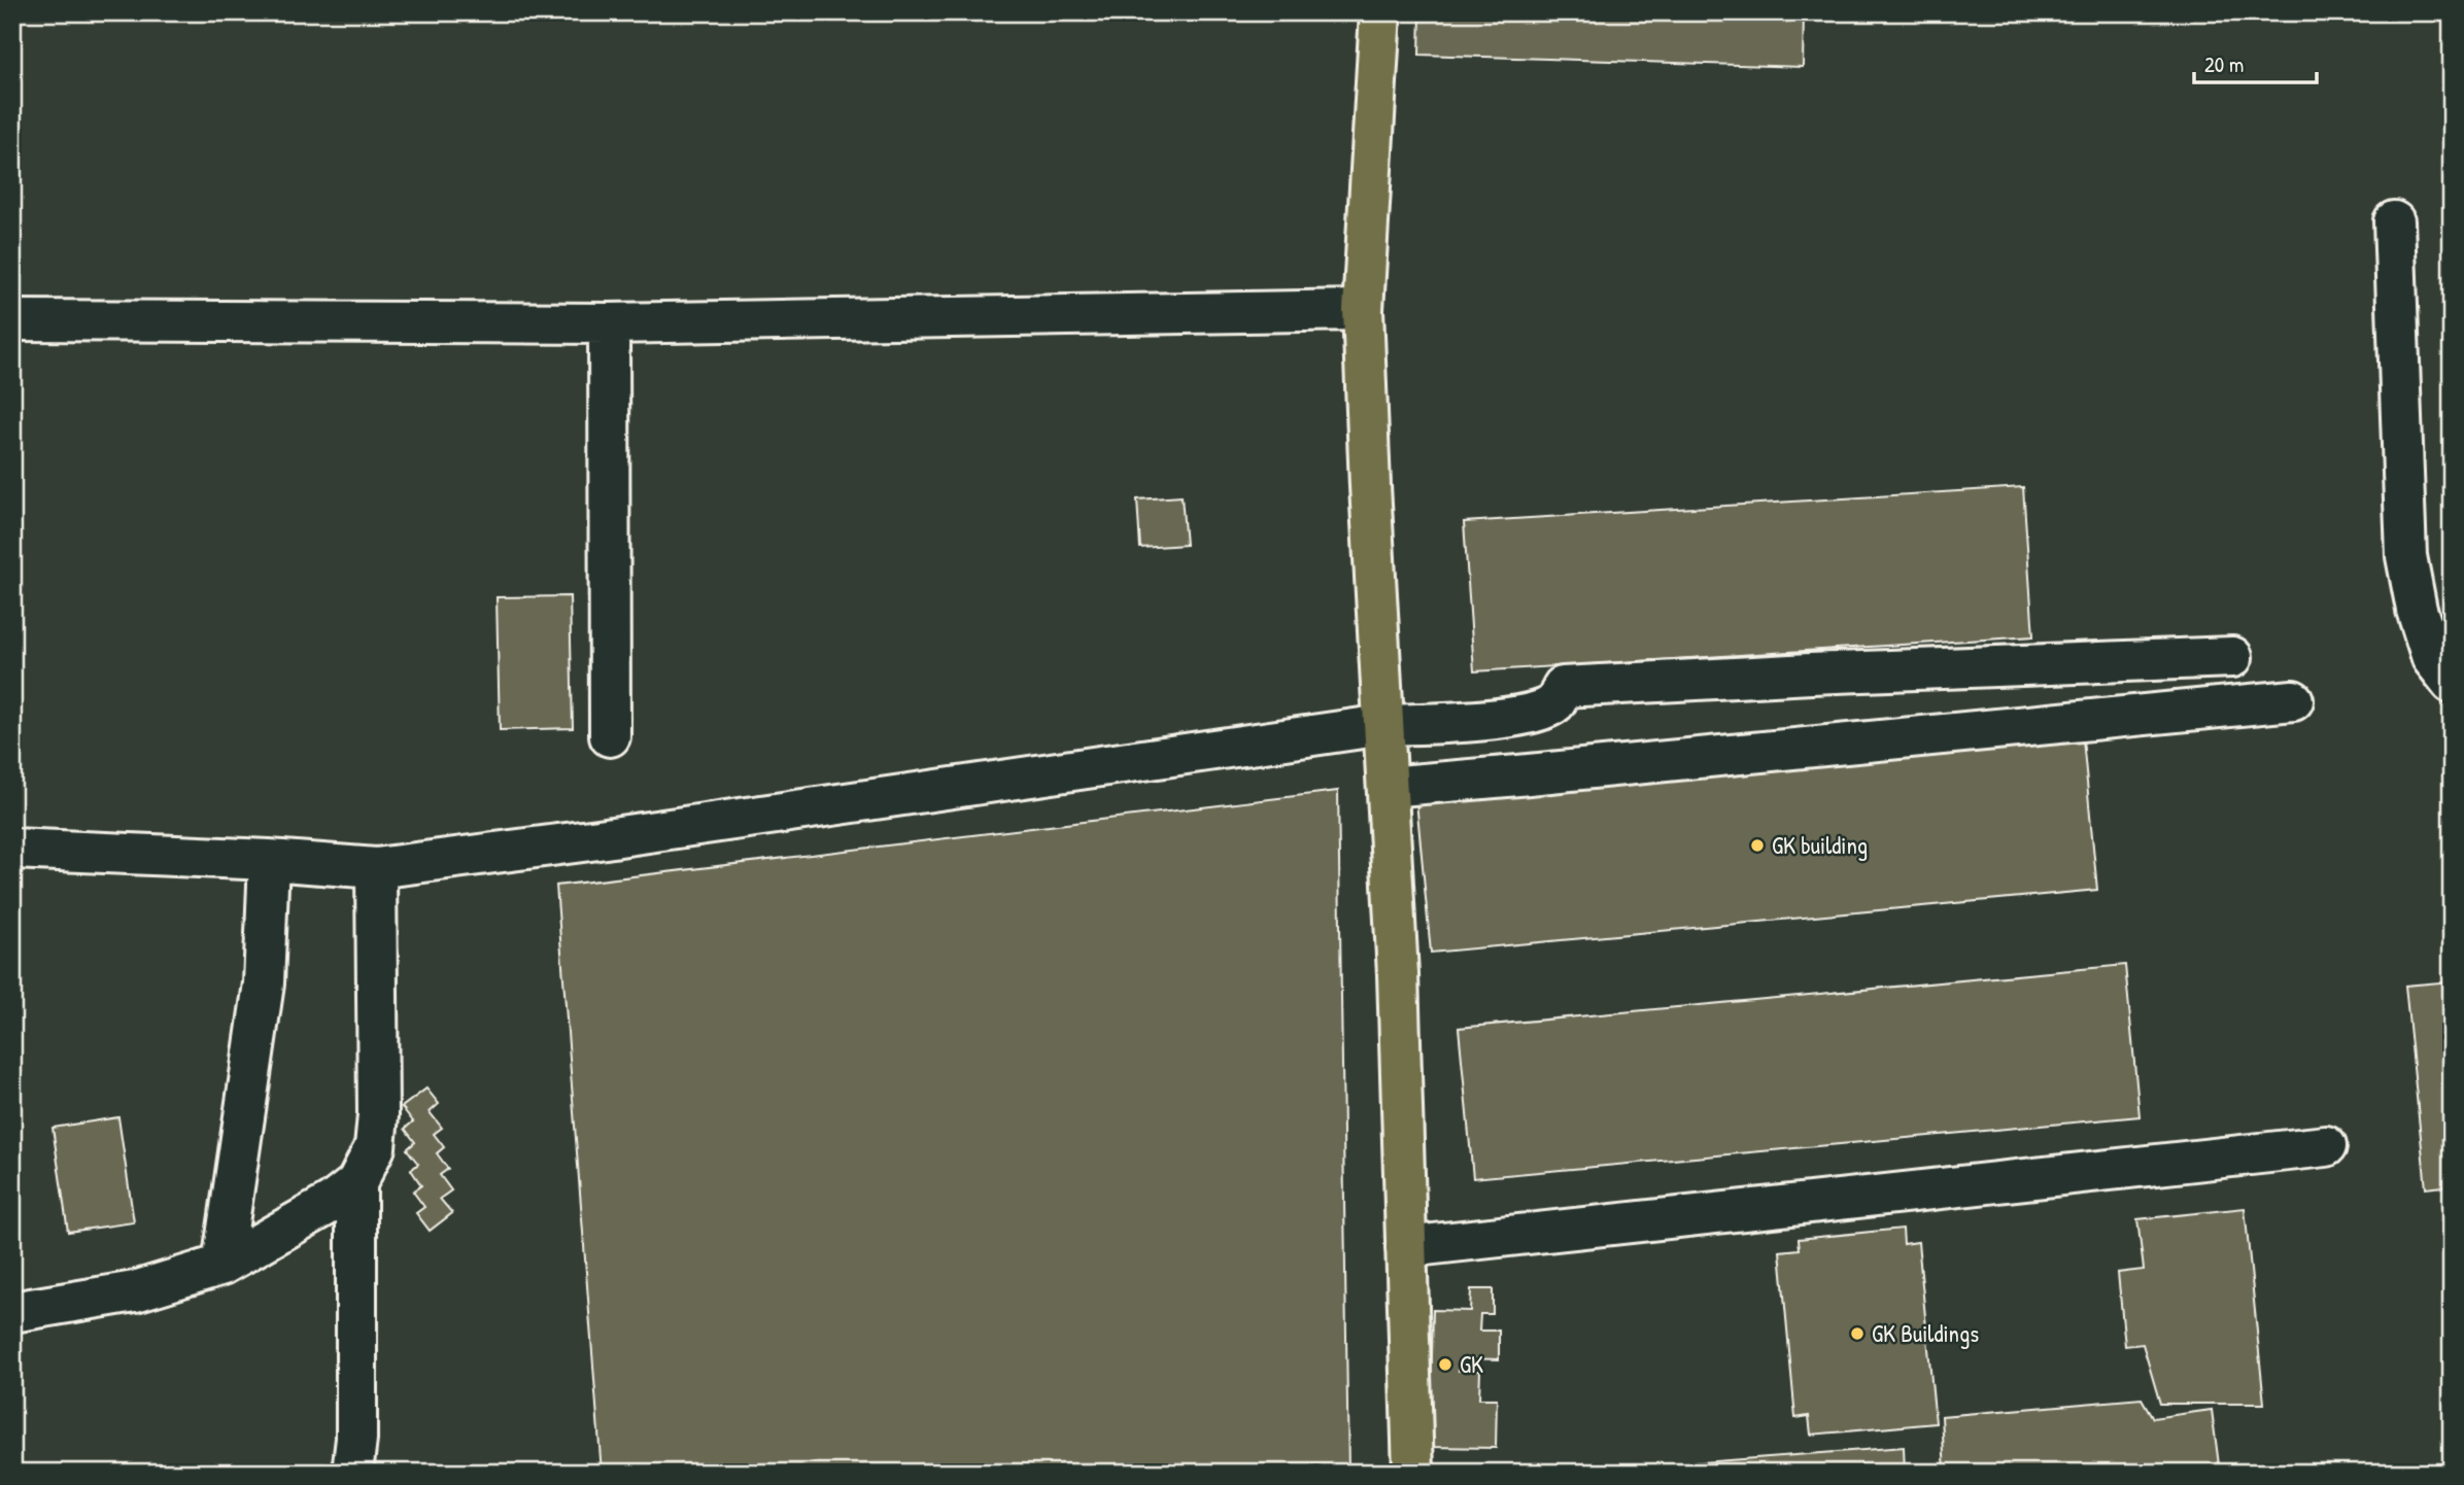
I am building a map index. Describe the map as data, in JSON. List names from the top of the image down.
{
  "places": ["GK building", "GK Buildings", "GK"],
  "scale_bar": "20 m"
}
